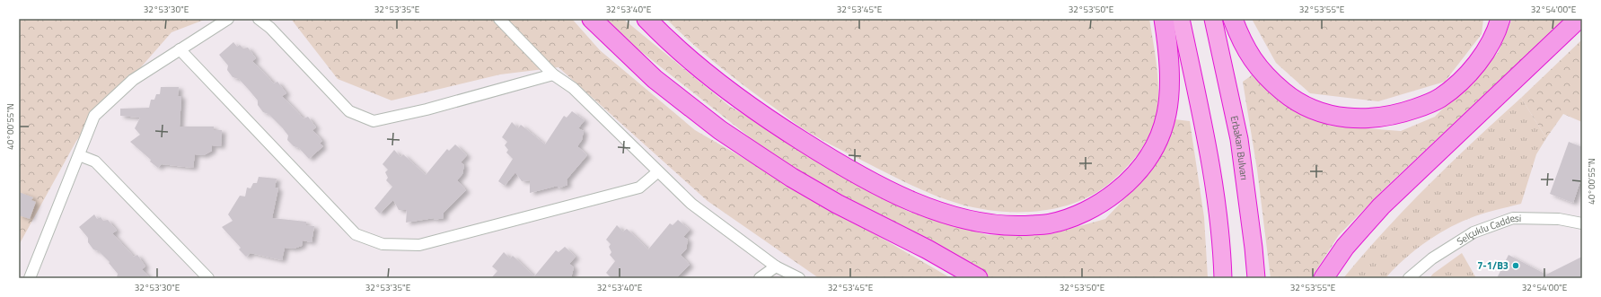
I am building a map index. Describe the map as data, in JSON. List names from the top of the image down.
{
  "streets": {
    "highway": ["Erbakan Bulvarı"],
    "street": ["Selçuklu Caddesi"]
  },
  "places": ["7-1/B3"],
  "coordinates": [
    "32°53'30\"E",
    "32°53'35\"E",
    "32°53'40\"E",
    "32°53'45\"E",
    "32°53'50\"E",
    "32°53'55\"E",
    "32°54'00\"E",
    "40°00'55\"N"
  ]
}
